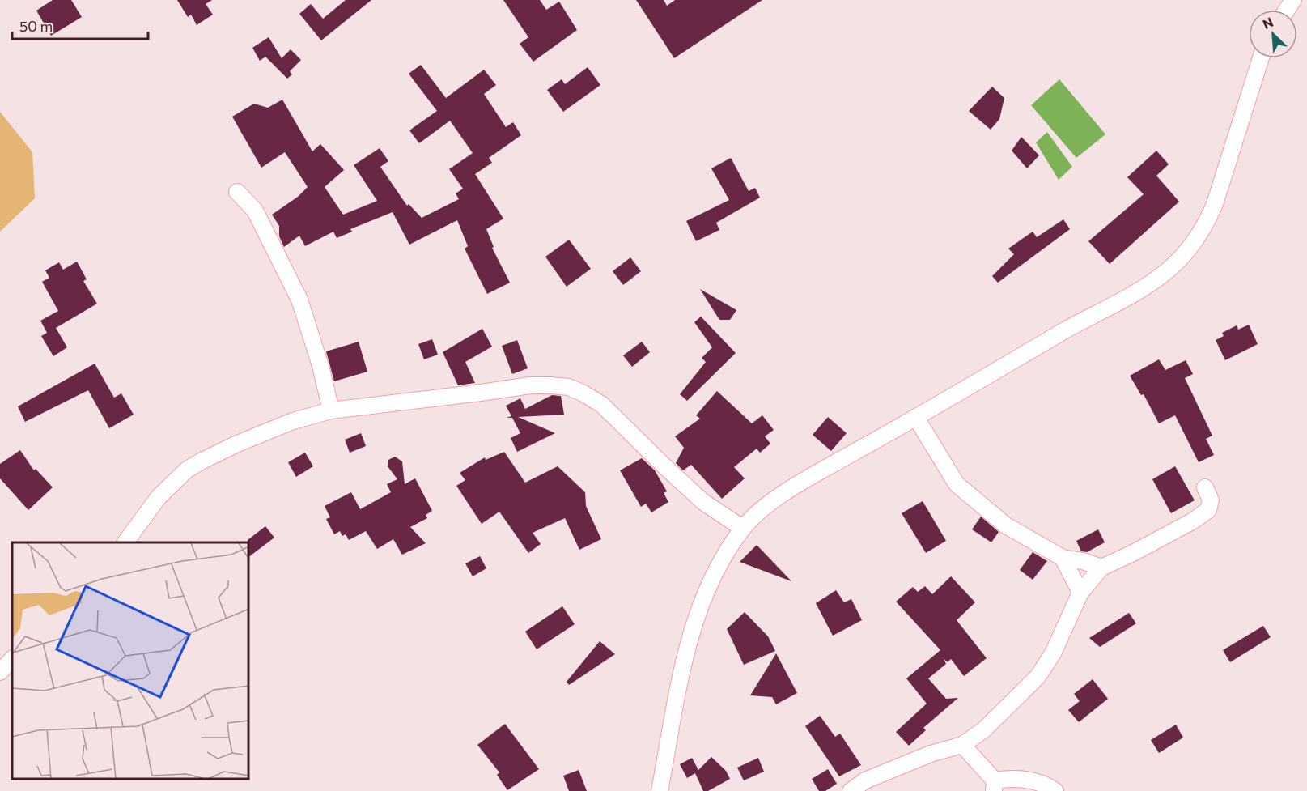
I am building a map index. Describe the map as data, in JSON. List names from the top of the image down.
{
  "scale_bar": "50 m",
  "north": "top left"
}
